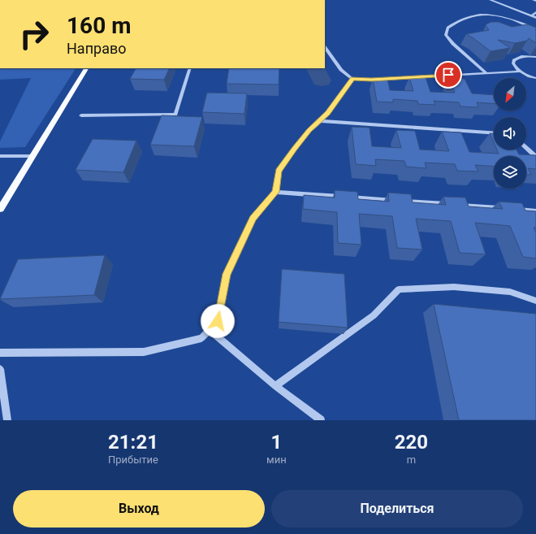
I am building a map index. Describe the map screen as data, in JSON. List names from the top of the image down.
{
  "north": "bottom left",
  "page": {
    "turn": ["160 m", "Направо"],
    "eta": [
      "21:21",
      "Прибытие",
      "1",
      "мин",
      "220",
      "m"
    ],
    "buttons": ["Выход", "Поделиться"]
  }
}
